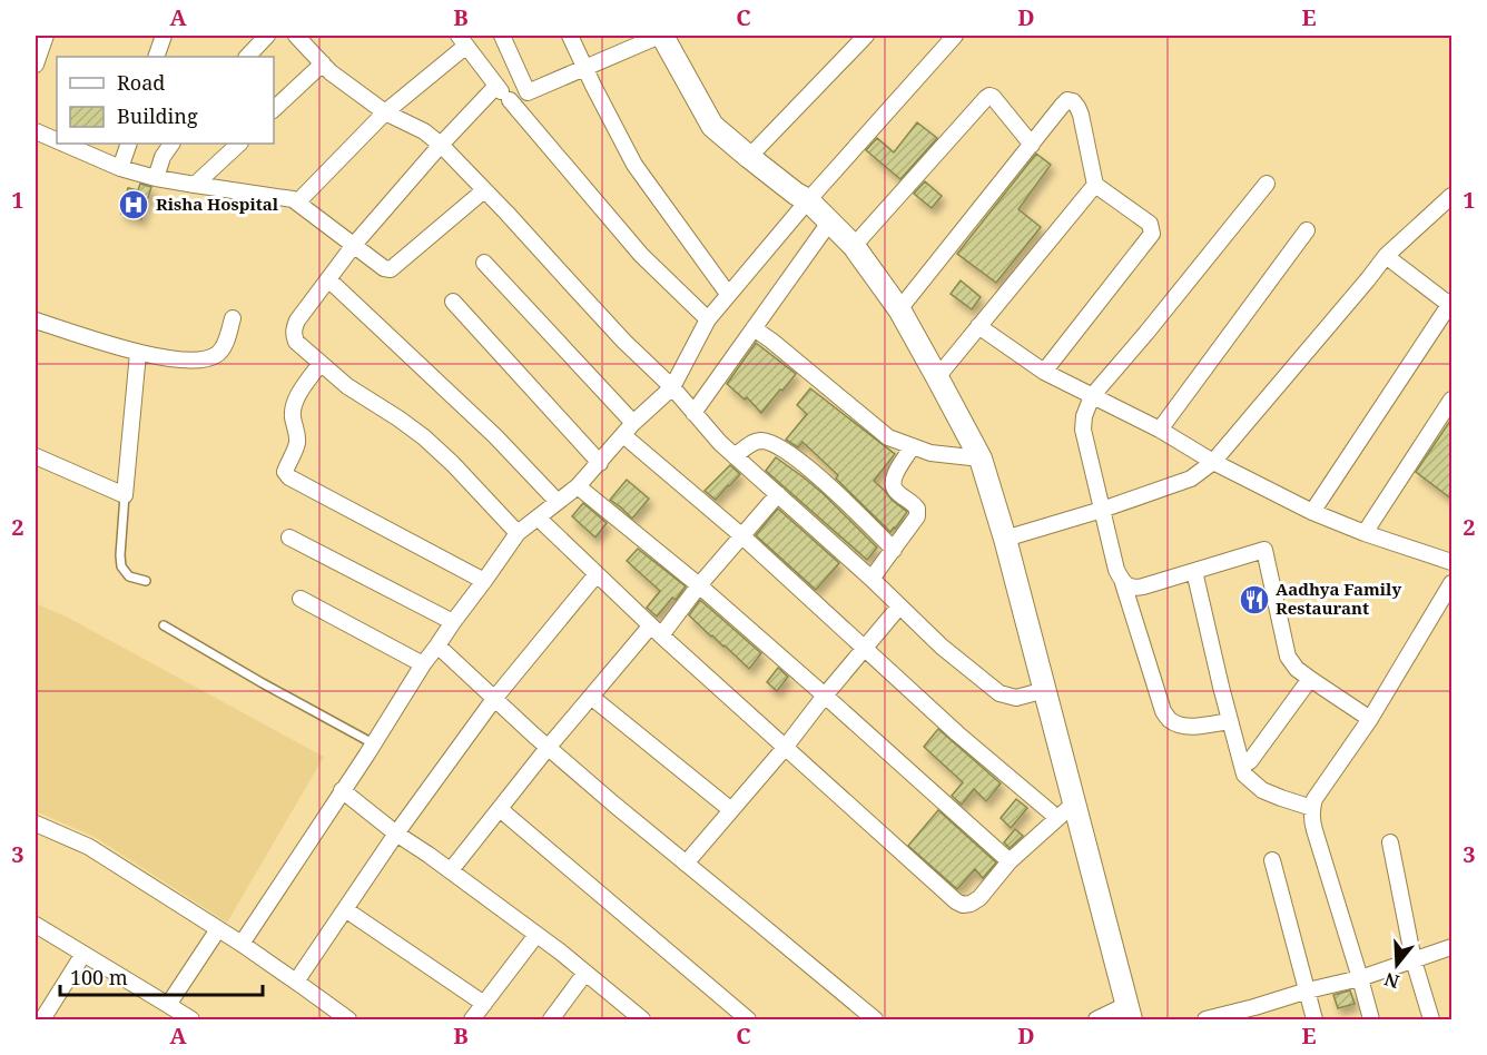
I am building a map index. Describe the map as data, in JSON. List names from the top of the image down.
{
  "places": {
    "hospital": ["Risha Hospital"],
    "restaurant": ["Aadhya Family Restaurant"]
  },
  "legend": ["Road", "Building"],
  "scale_bar": "100 m",
  "north": "bottom",
  "grid": {
    "columns": [
      "A",
      "B",
      "C",
      "D",
      "E"
    ],
    "rows": ["1", "2", "3"]
  }
}
